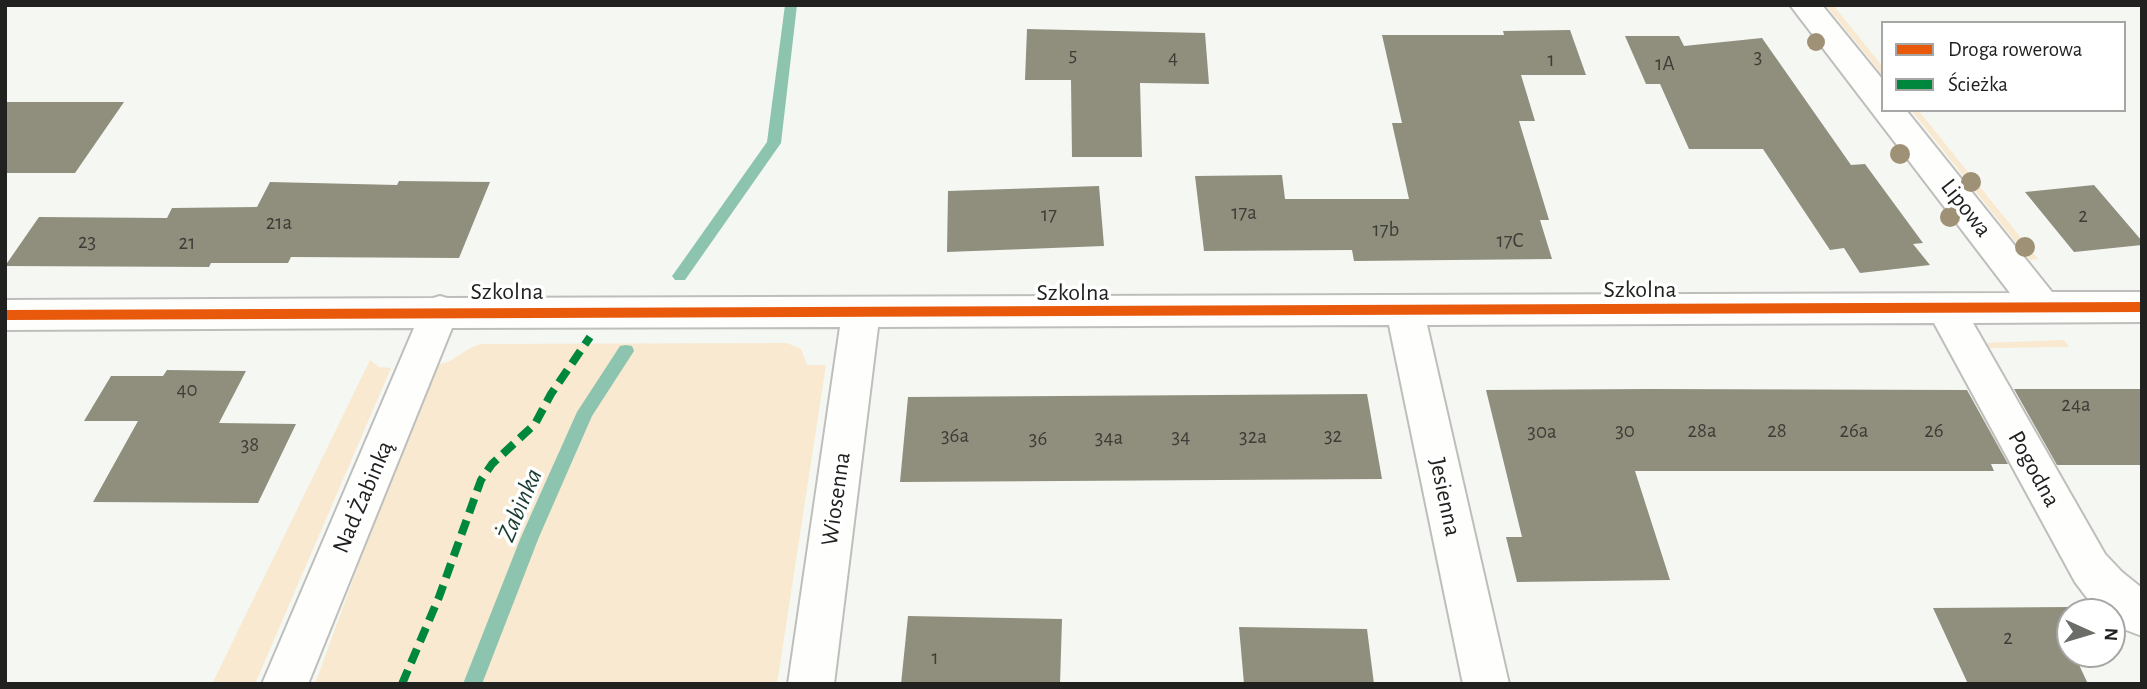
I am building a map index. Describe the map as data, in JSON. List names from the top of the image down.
{
  "streets": {
    "street": [
      "Lipowa",
      "Szkolna",
      "Pogodna",
      "Nad Żabinką",
      "Jesienna",
      "Wiosenna"
    ]
  },
  "crossings": [
    ["Lipowa", "Szkolna"],
    ["Szkolna", "Pogodna"],
    ["Szkolna", "Nad Żabinką"],
    ["Szkolna", "Jesienna"],
    ["Szkolna", "Wiosenna"]
  ],
  "water": ["Żabinka"],
  "house_numbers": [
    "5",
    "3",
    "4",
    "1",
    "1A",
    "17a",
    "17",
    "2",
    "21a",
    "17b",
    "17C",
    "23",
    "21",
    "40",
    "24a",
    "30",
    "28a",
    "28",
    "26a",
    "26",
    "30a",
    "36a",
    "32",
    "34",
    "32a",
    "34a",
    "36",
    "38",
    "2",
    "1"
  ],
  "legend": ["Droga rowerowa", "Ścieżka"],
  "north": "right"
}
